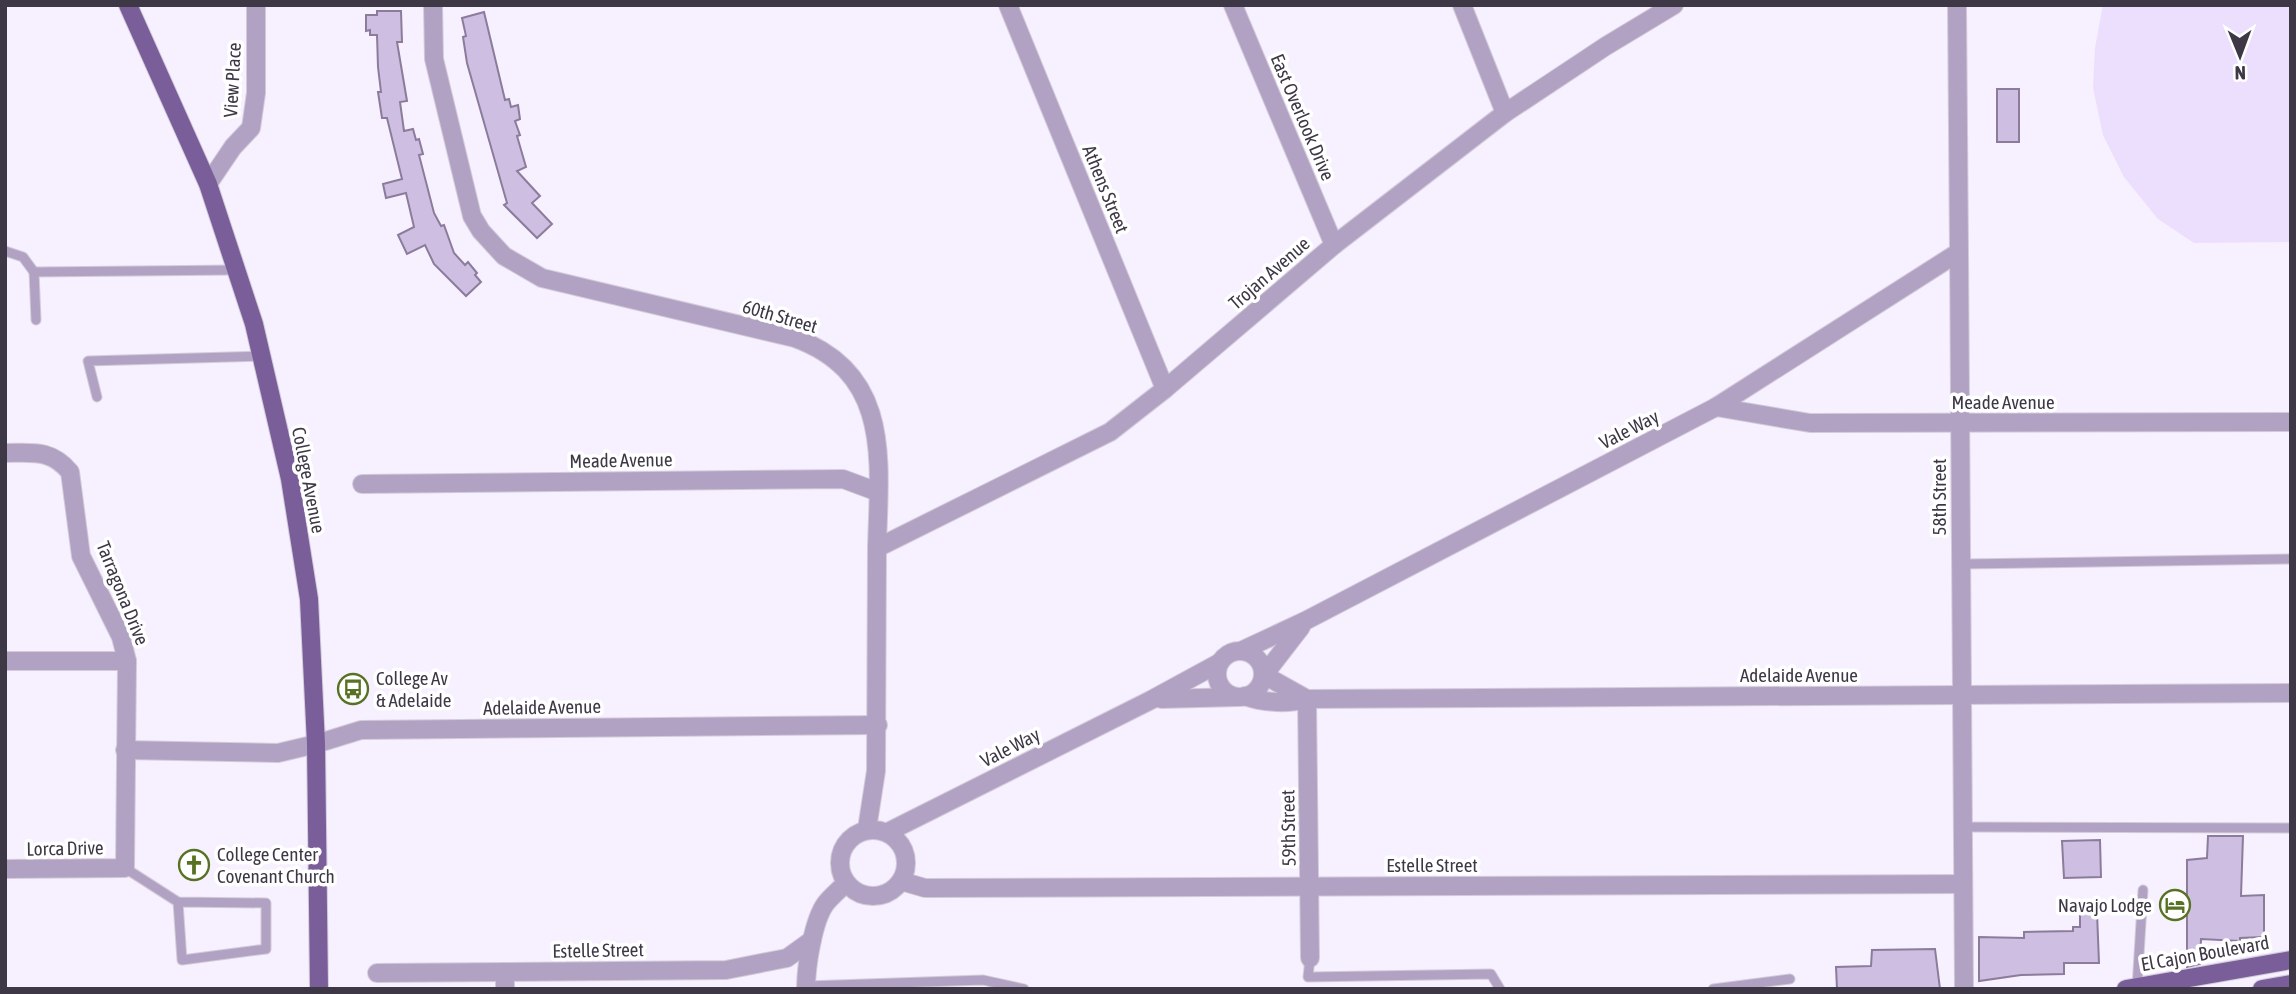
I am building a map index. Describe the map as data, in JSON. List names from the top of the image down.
{
  "streets": {
    "main road": ["College Avenue", "El Cajon Boulevard"],
    "street": [
      "View Place",
      "East Overlook Drive",
      "Athens Street",
      "Trojan Avenue",
      "60th Street",
      "Meade Avenue",
      "Vale Way",
      "58th Street",
      "Tarragona Drive",
      "Adelaide Avenue",
      "59th Street",
      "Lorca Drive",
      "Estelle Street"
    ]
  },
  "crossings": [
    ["View Place", "College Avenue"],
    ["East Overlook Drive", "Trojan Avenue"],
    ["Athens Street", "Trojan Avenue"],
    ["Trojan Avenue", "60th Street"],
    ["60th Street", "Meade Avenue"],
    ["60th Street", "Vale Way"],
    ["60th Street", "Adelaide Avenue"],
    ["60th Street", "Estelle Street"],
    ["Meade Avenue", "Vale Way"],
    ["Meade Avenue", "58th Street"],
    ["Vale Way", "58th Street"],
    ["Vale Way", "Adelaide Avenue"],
    ["Vale Way", "Estelle Street"],
    ["College Avenue", "Adelaide Avenue"],
    ["58th Street", "Adelaide Avenue"],
    ["58th Street", "Estelle Street"],
    ["Tarragona Drive", "Adelaide Avenue"],
    ["Tarragona Drive", "Lorca Drive"],
    ["Adelaide Avenue", "59th Street"],
    ["59th Street", "Estelle Street"]
  ],
  "places": {
    "bus stop": ["College Av & Adelaide"],
    "church": ["College Center Covenant Church"],
    "hotel": ["Navajo Lodge"]
  },
  "north": "bottom"
}
